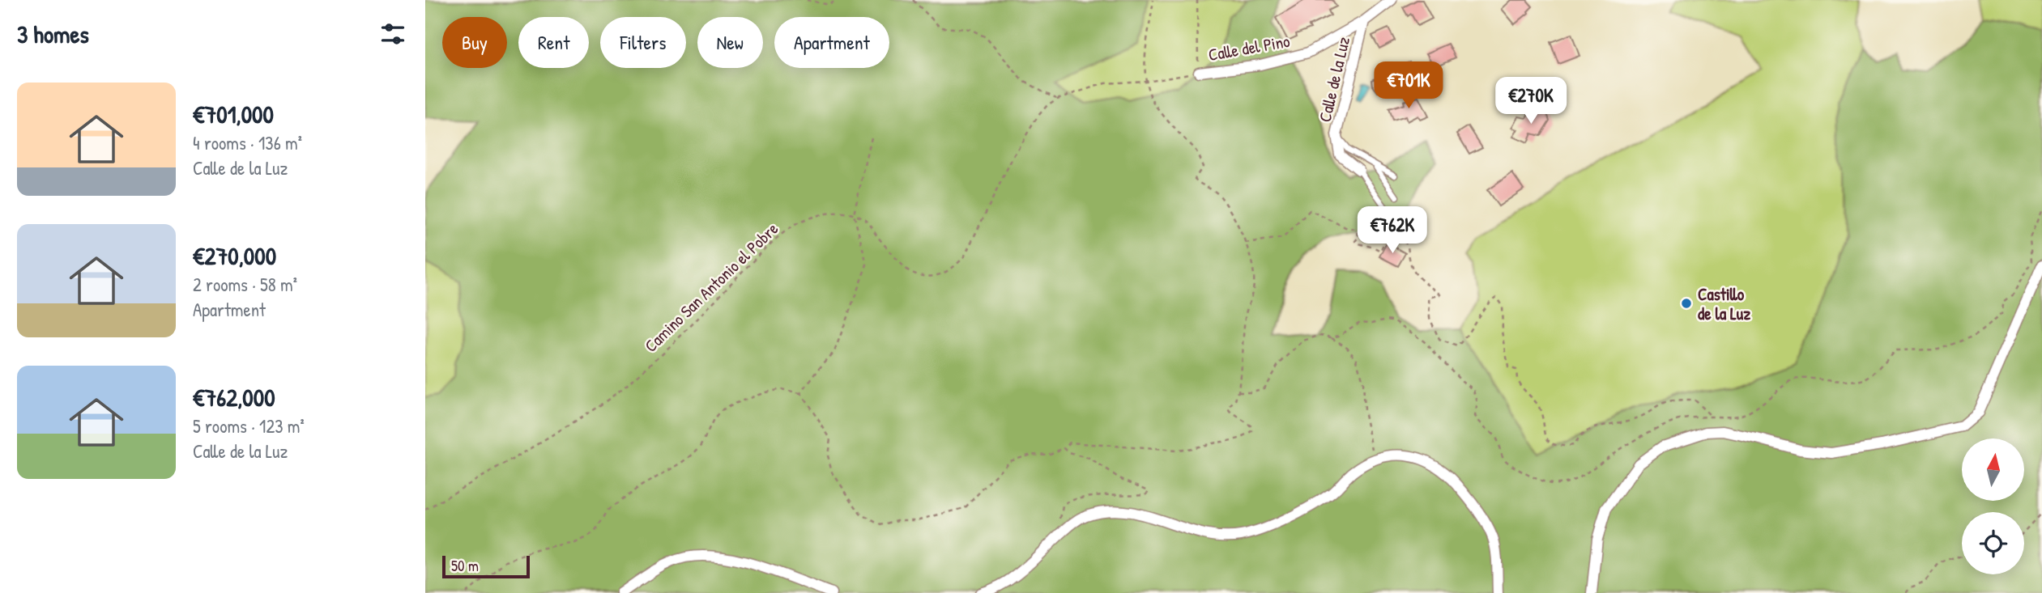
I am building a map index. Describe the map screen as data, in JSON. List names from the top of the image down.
{
  "streets": {
    "street": ["Calle del Pino", "Calle de la Luz"],
    "path": ["Camino San Antonio el Pobre"]
  },
  "crossings": [
    ["Calle del Pino", "Calle de la Luz"]
  ],
  "places": ["Castillo de la Luz"],
  "scale_bar": "50 m",
  "north": "top",
  "page": {
    "heading": "3 homes",
    "chip": [
      "Buy",
      "Rent",
      "Filters",
      "New",
      "Apartment"
    ],
    "price": ["€701K", "€270K", "€762K"],
    "list": [
      {
        "name": "€701,000",
        "note": "4 rooms · 136 m² · Calle de la Luz"
      },
      {
        "name": "€270,000",
        "note": "2 rooms · 58 m² · Apartment"
      },
      {
        "name": "€762,000",
        "note": "5 rooms · 123 m² · Calle de la Luz"
      }
    ],
    "scale": "50 m"
  }
}
